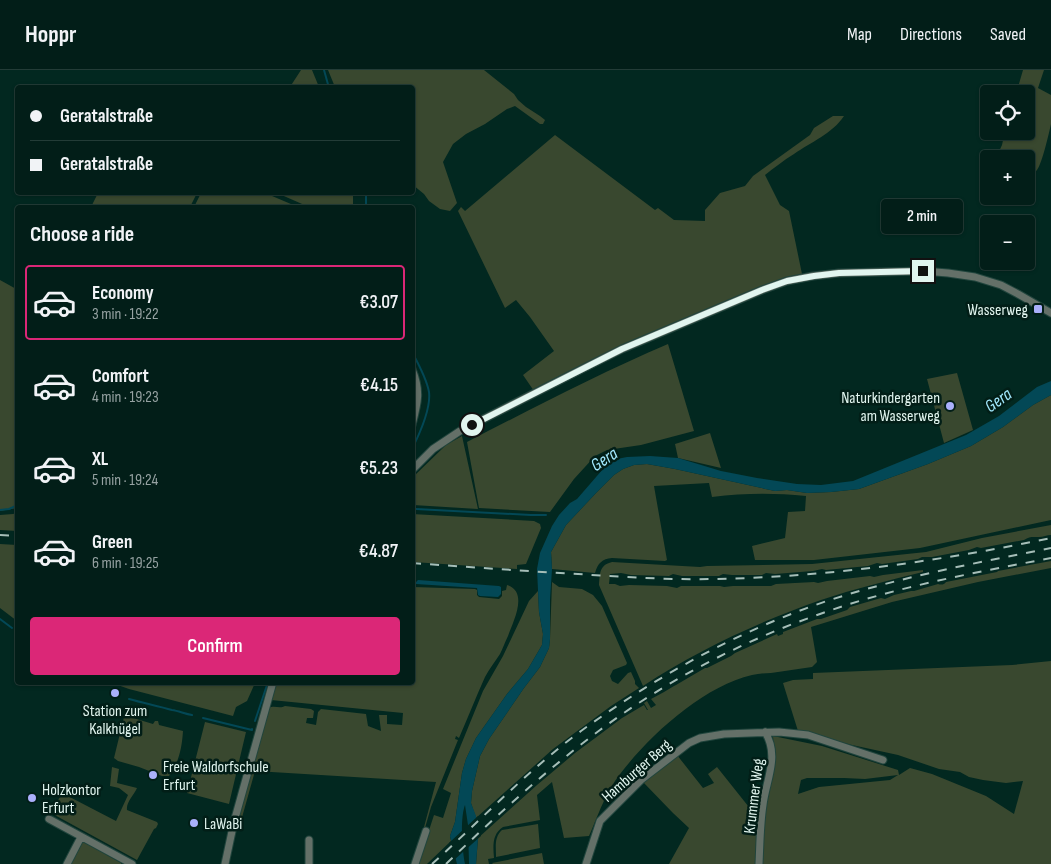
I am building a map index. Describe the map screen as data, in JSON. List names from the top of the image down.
{
  "streets": {
    "street": ["Hamburger Berg", "Krummer Weg"]
  },
  "crossings": [
    ["Hamburger Berg", "Krummer Weg"]
  ],
  "water": ["Gera"],
  "places": {
    "transit": ["Wasserweg"],
    "other": [
      "Naturkindergarten am Wasserweg",
      "Station zum Kalkhügel",
      "Freie Waldorfschule Erfurt",
      "Holzkontor Erfurt",
      "LaWaBi"
    ]
  },
  "page": {
    "header": "Hoppr",
    "nav": ["Map", "Directions", "Saved"],
    "map_buttons": ["+", "−"],
    "banner": ["Geratalstraße", "Geratalstraße"],
    "bubble": "2 min",
    "heading": "Choose a ride",
    "list": [
      {
        "name": "Economy",
        "note": "3 min · 19:22",
        "value": "€3.07"
      },
      {
        "name": "Comfort",
        "note": "4 min · 19:23",
        "value": "€4.15"
      },
      {
        "name": "XL",
        "note": "5 min · 19:24",
        "value": "€5.23"
      },
      {
        "name": "Green",
        "note": "6 min · 19:25",
        "value": "€4.87"
      }
    ],
    "buttons": "Confirm"
  }
}
